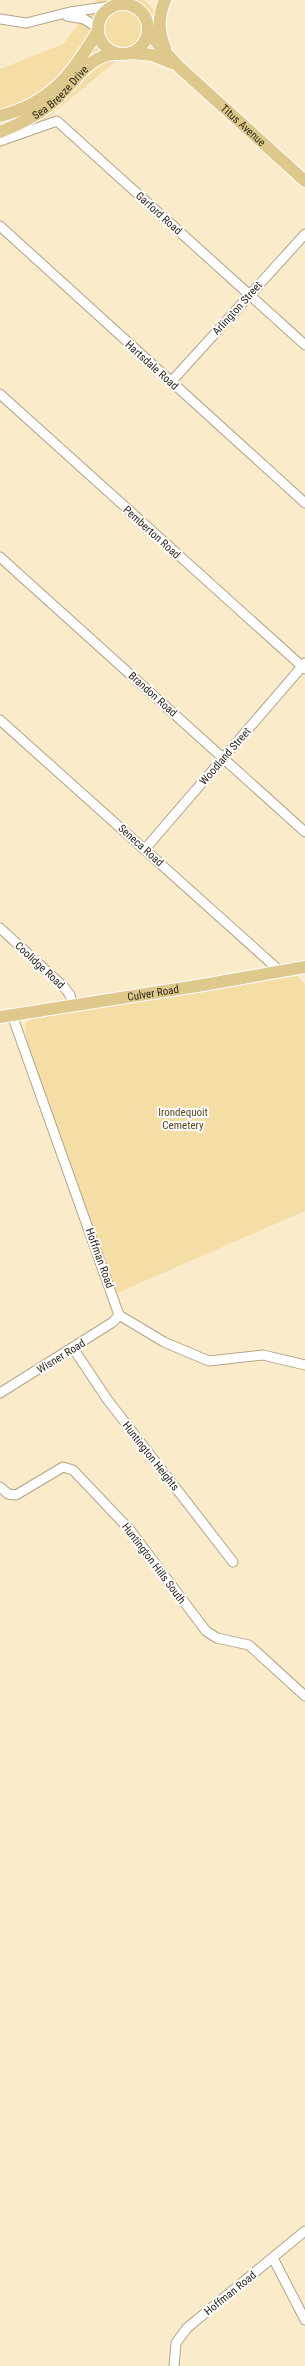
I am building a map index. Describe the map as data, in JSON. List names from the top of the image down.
{
  "streets": {
    "main road": ["Sea Breeze Drive", "Titus Avenue", "Culver Road"],
    "street": [
      "Garford Road",
      "Arlington Street",
      "Hartsdale Road",
      "Pemberton Road",
      "Brandon Road",
      "Woodland Street",
      "Seneca Road",
      "Coolidge Road",
      "Hoffman Road",
      "Wisner Road",
      "Huntington Heights",
      "Huntington Hills South"
    ]
  },
  "crossings": [
    ["Sea Breeze Drive", "Titus Avenue"],
    ["Garford Road", "Arlington Street"],
    ["Arlington Street", "Hartsdale Road"],
    ["Pemberton Road", "Woodland Street"],
    ["Brandon Road", "Woodland Street"],
    ["Woodland Street", "Seneca Road"],
    ["Seneca Road", "Culver Road"],
    ["Coolidge Road", "Culver Road"],
    ["Culver Road", "Hoffman Road"],
    ["Hoffman Road", "Wisner Road"],
    ["Wisner Road", "Huntington Heights"]
  ],
  "parks": ["Irondequoit Cemetery"]
}
